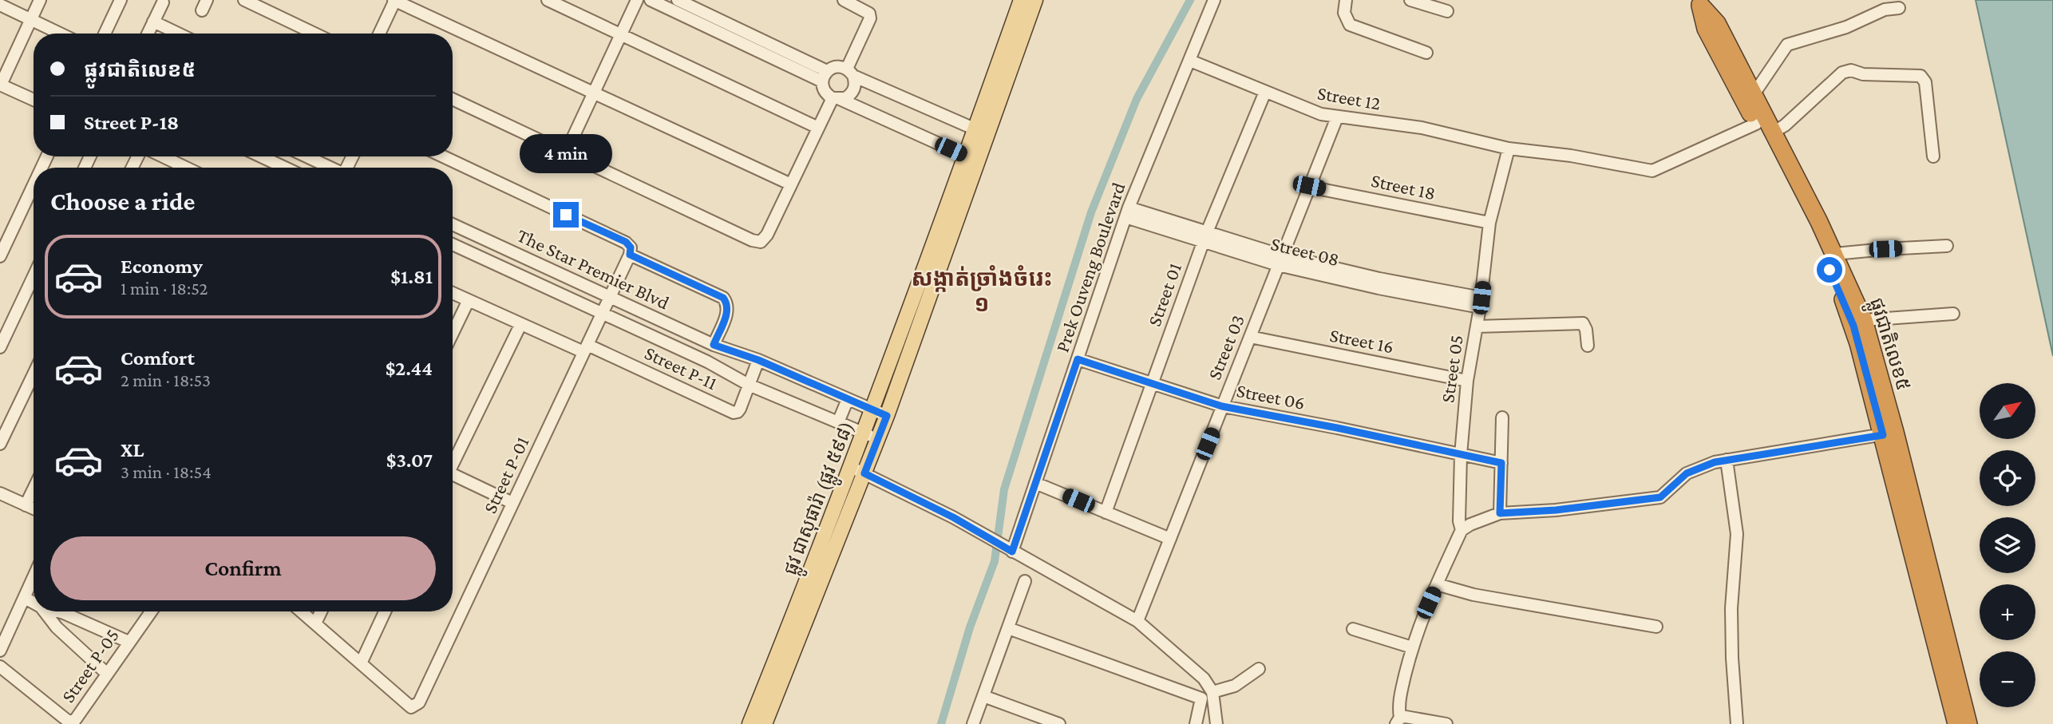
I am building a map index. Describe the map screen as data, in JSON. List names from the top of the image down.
{
  "streets": {
    "highway": ["ផ្លូវជាតិលេខ៥"],
    "main road": ["ផ្លូវ ជាសុផារ៉ា (ផ្លូវ ៥៩៨)"],
    "street": [
      "Street 12",
      "Street 18",
      "Prek Ouveng Boulevard",
      "The Star Premier Blvd",
      "Street 01",
      "Street 16",
      "Street 03",
      "Street P-11",
      "Street 05",
      "Street 06",
      "Street P-01",
      "Street P-05"
    ]
  },
  "crossings": [
    ["Street 12", "Prek Ouveng Boulevard"],
    ["Street 12", "Street 01"],
    ["Street 12", "ផ្លូវជាតិលេខ៥"],
    ["Street 12", "Street 03"],
    ["Street 12", "Street 05"],
    ["Street 18", "Street 03"],
    ["Street 18", "Street 05"],
    ["Prek Ouveng Boulevard", "Street 06"],
    ["The Star Premier Blvd", "Street P-11"],
    ["The Star Premier Blvd", "Street P-01"],
    ["The Star Premier Blvd", "ផ្លូវ ជាសុផារ៉ា (ផ្លូវ ៥៩៨)"],
    ["Street 01", "Street 06"],
    ["Street 16", "Street 03"],
    ["Street 16", "Street 05"],
    ["Street 03", "Street 06"],
    ["Street P-11", "Street P-01"],
    ["Street 05", "Street 06"]
  ],
  "districts": ["សង្កាត់ច្រាំងចំរេះ ១"],
  "north": "top right",
  "page": {
    "banner": ["ផ្លូវជាតិលេខ៥", "Street P-18"],
    "bubble": "4 min",
    "heading": "Choose a ride",
    "list": [
      {
        "name": "Economy",
        "note": "1 min · 18:52",
        "value": "$1.81"
      },
      {
        "name": "Comfort",
        "note": "2 min · 18:53",
        "value": "$2.44"
      },
      {
        "name": "XL",
        "note": "3 min · 18:54",
        "value": "$3.07"
      }
    ],
    "map_buttons": ["+", "−"],
    "buttons": "Confirm"
  }
}
